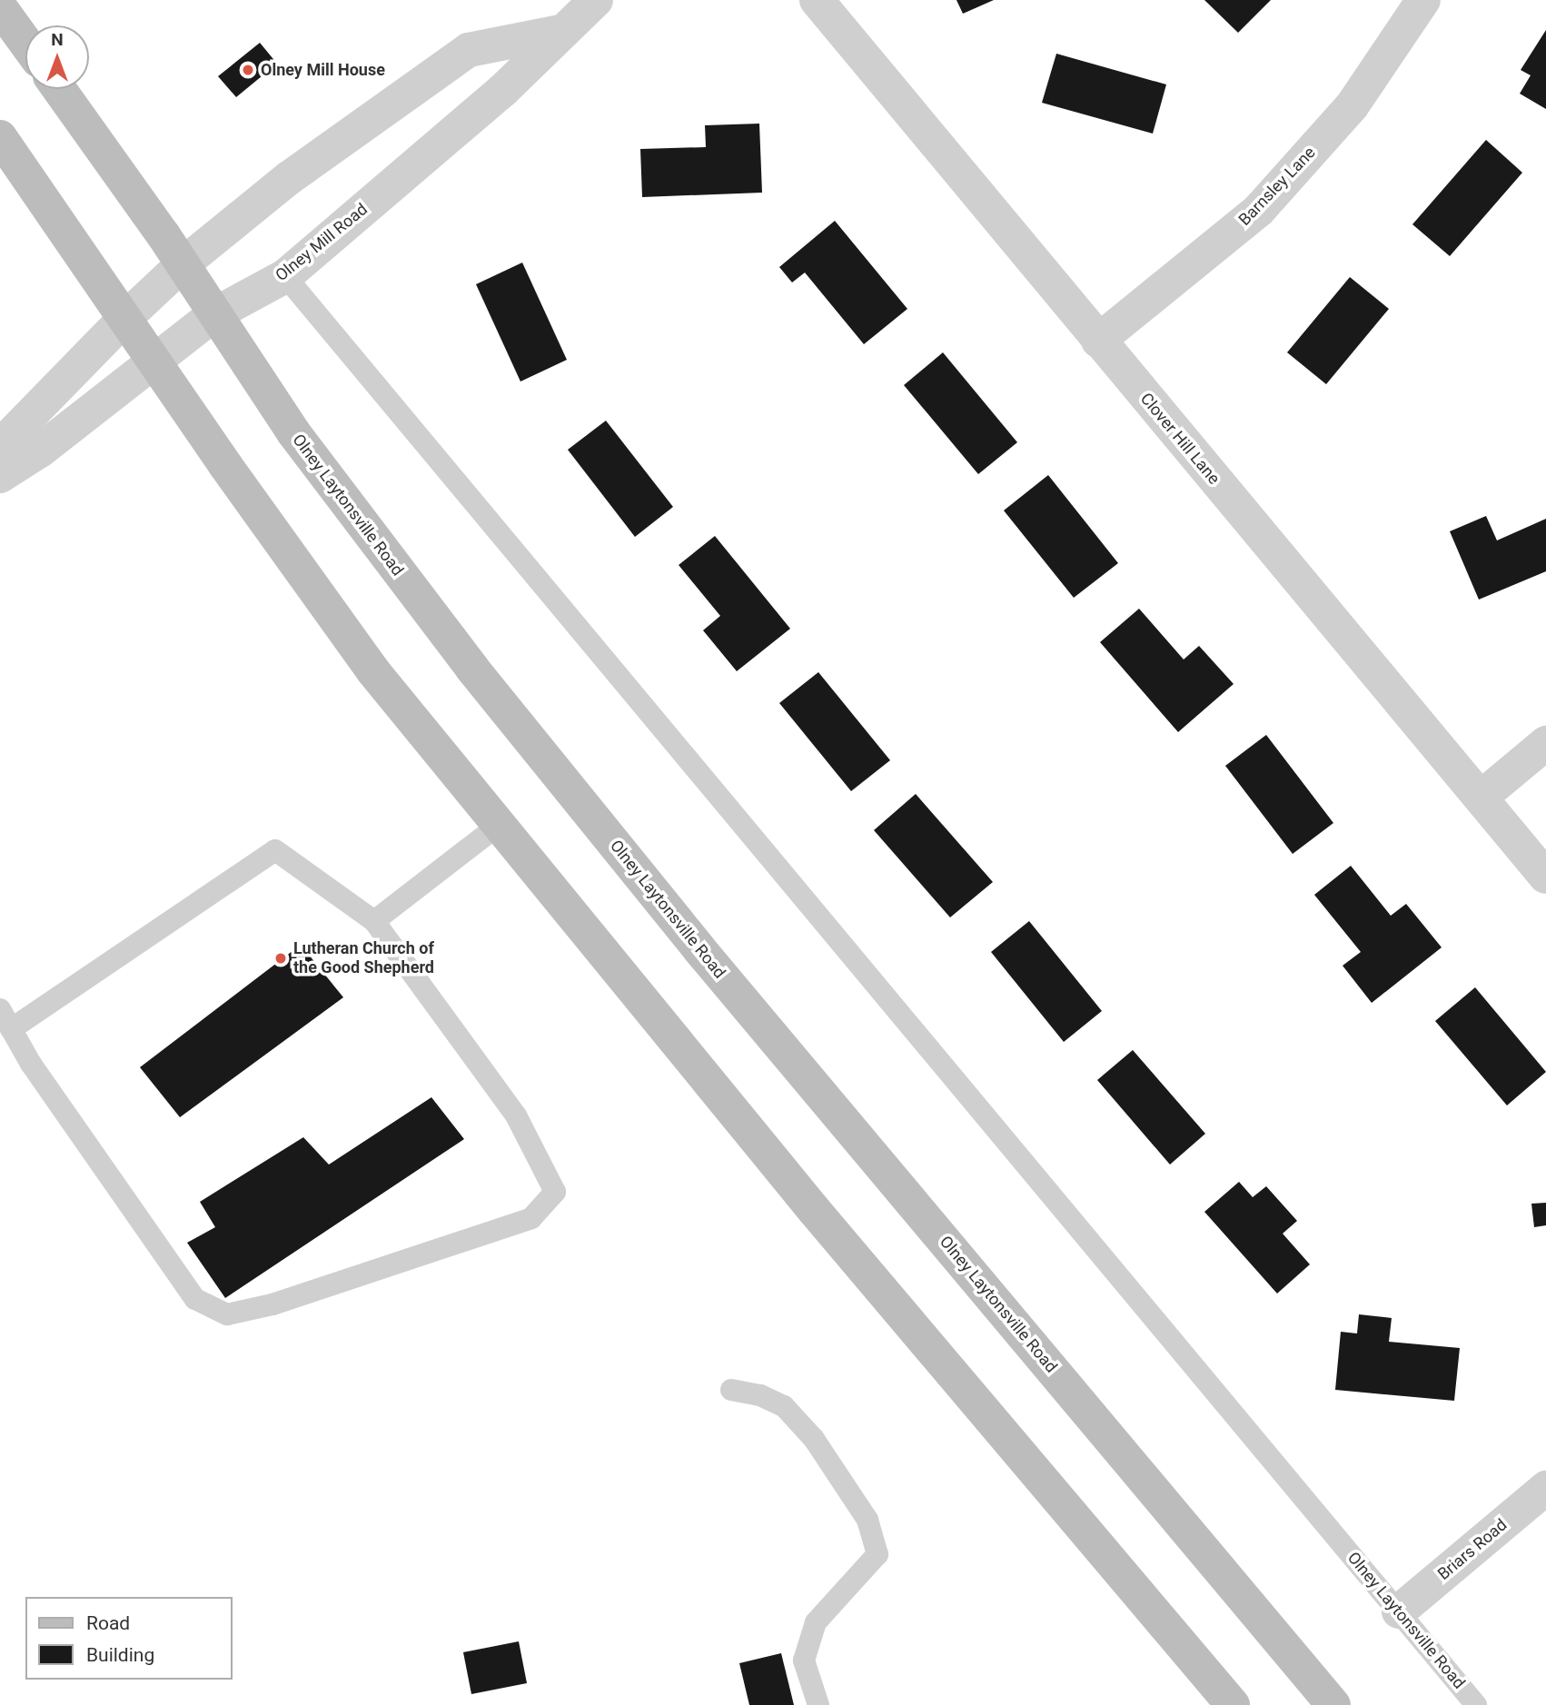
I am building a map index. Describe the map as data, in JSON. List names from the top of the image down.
{
  "streets": {
    "main road": ["Olney Laytonsville Road"],
    "street": [
      "Barnsley Lane",
      "Olney Mill Road",
      "Clover Hill Lane",
      "Briars Road"
    ]
  },
  "crossings": [
    ["Barnsley Lane", "Clover Hill Lane"],
    ["Olney Mill Road", "Olney Laytonsville Road"],
    ["Olney Laytonsville Road", "Briars Road"]
  ],
  "places": ["Olney Mill House", "Lutheran Church of the Good Shepherd"],
  "legend": ["Road", "Building"],
  "north": "top"
}
